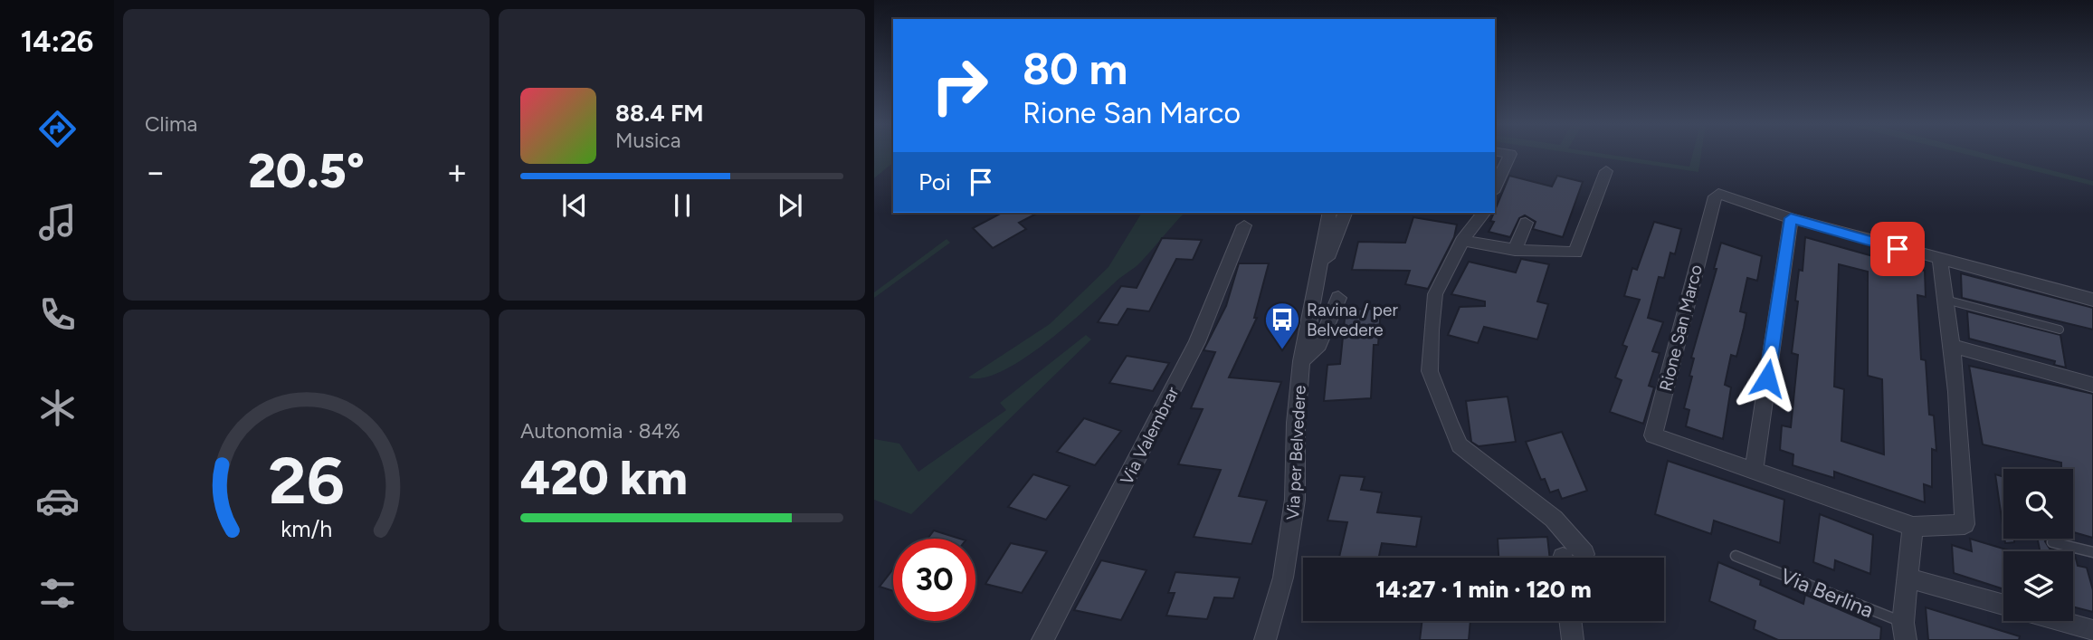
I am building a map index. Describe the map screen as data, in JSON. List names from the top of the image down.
{
  "streets": {
    "street": ["Rione San Marco", "Via Valembrar", "Via per Belvedere"],
    "lane": ["Via Berlina"]
  },
  "places": {
    "bus stop": ["Ravina / per Belvedere"]
  },
  "page": {
    "tabs": "14:26",
    "tile": [
      "Clima",
      ["Autonomia · 84%", "420 km"]
    ],
    "turn": ["80 m", "Rione San Marco"],
    "song": ["88.4 FM", "Musica"],
    "heat": ["−", "20.5°", "+"],
    "then": "Poi",
    "limit": "30",
    "trip": "14:27 · 1 min · 120 m",
    "gauge": ["26", "km/h"]
  }
}
